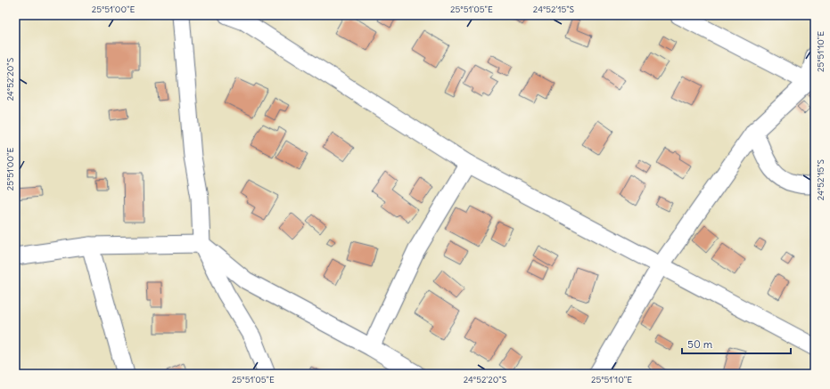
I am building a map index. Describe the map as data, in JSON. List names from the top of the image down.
{
  "scale_bar": "50 m",
  "coordinates": [
    "25°51'00\"E",
    "25°51'05\"E",
    "24°52'15\"S",
    "25°51'10\"E",
    "24°52'20\"S"
  ]
}
